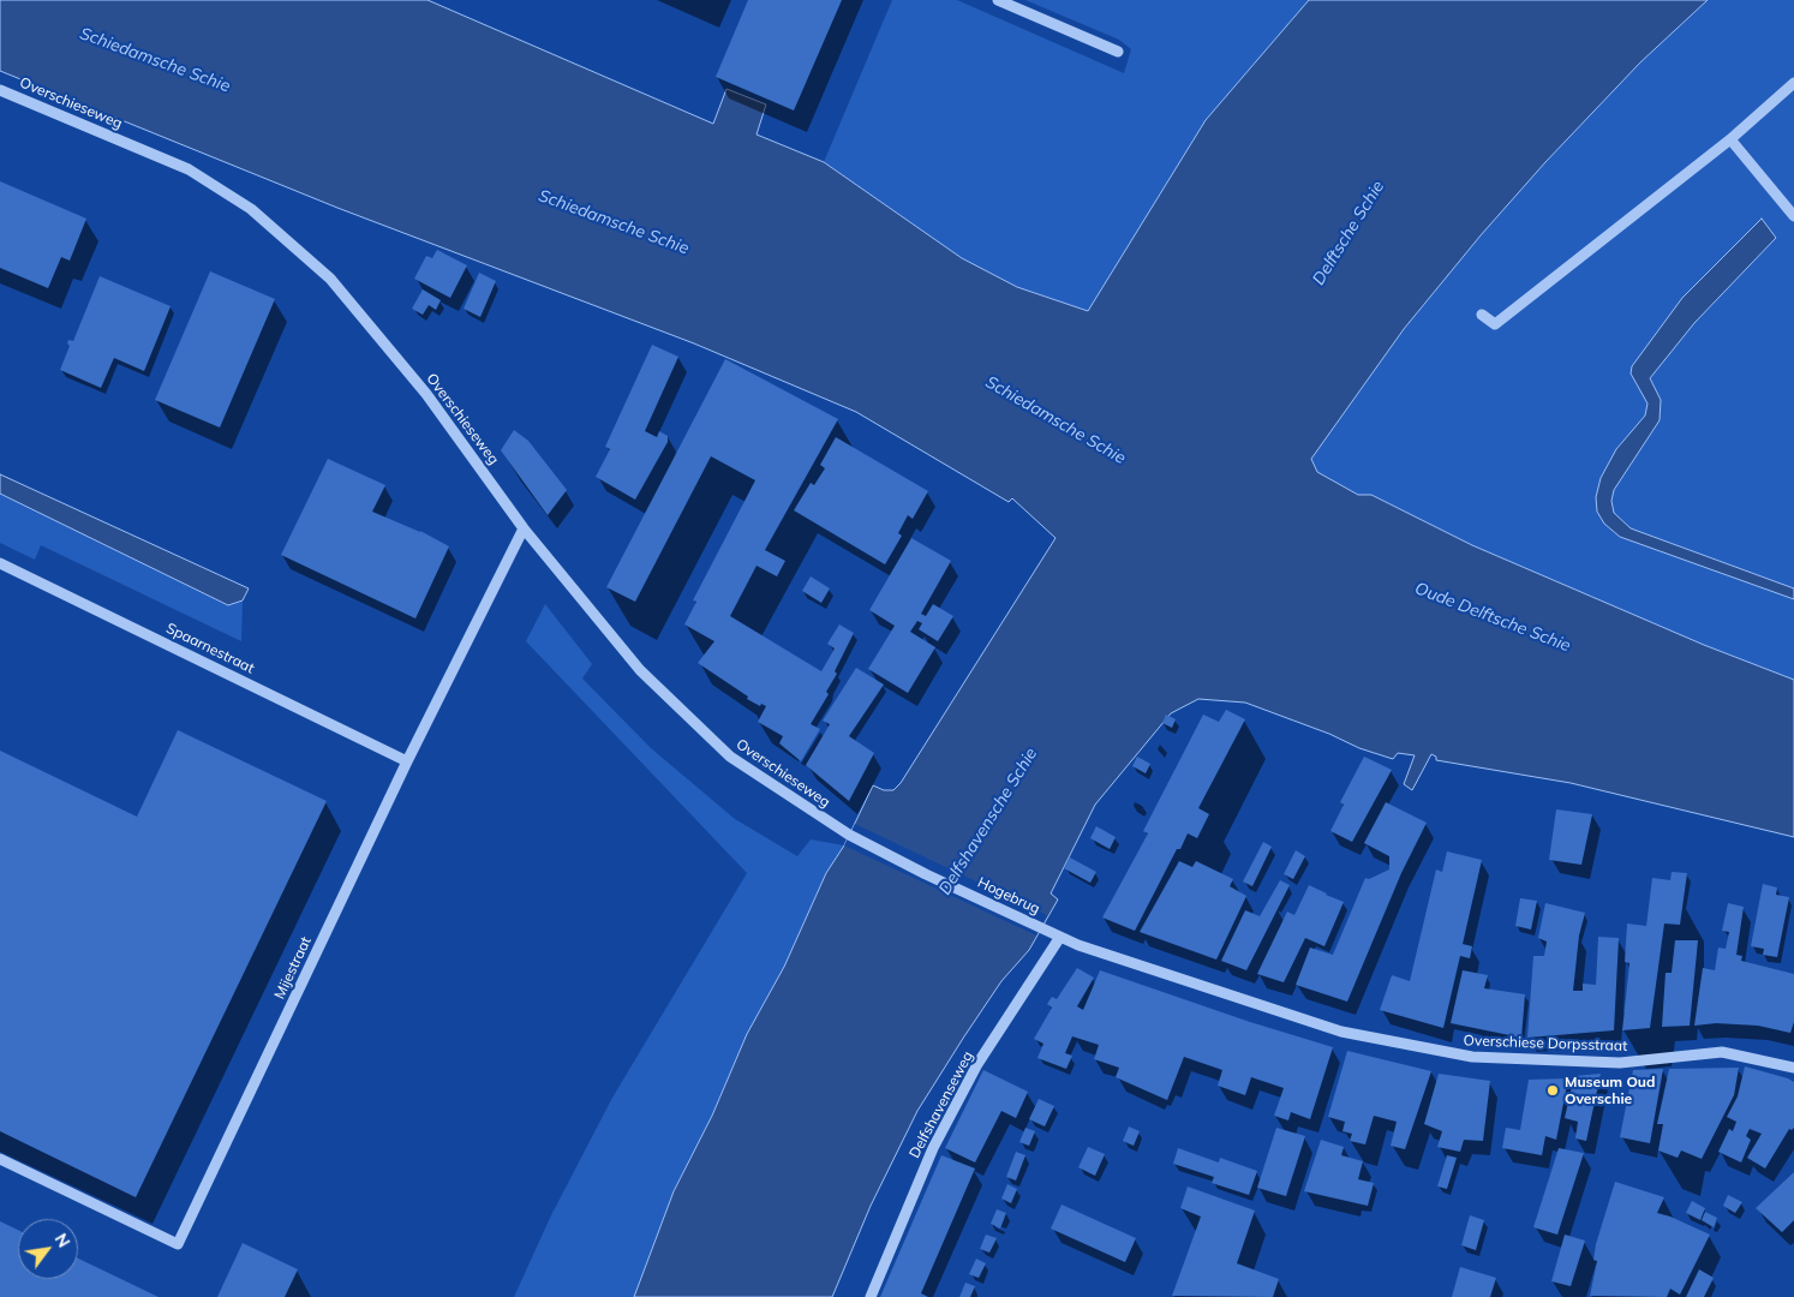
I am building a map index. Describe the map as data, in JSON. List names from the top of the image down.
{
  "streets": {
    "street": [
      "Overschieseweg",
      "Spaarnestraat",
      "Hogebrug",
      "Mijestraat",
      "Overschiese Dorpsstraat",
      "Delfshavenseweg"
    ]
  },
  "crossings": [
    ["Overschieseweg", "Hogebrug"],
    ["Overschieseweg", "Mijestraat"],
    ["Spaarnestraat", "Mijestraat"],
    ["Hogebrug", "Overschiese Dorpsstraat"],
    ["Hogebrug", "Delfshavenseweg"],
    ["Overschiese Dorpsstraat", "Delfshavenseweg"]
  ],
  "water": [
    "Schiedamsche Schie",
    "Delftsche Schie",
    "Oude Delftsche Schie",
    "Delfshavensche Schie"
  ],
  "places": ["Museum Oud Overschie"],
  "north": "top right"
}
